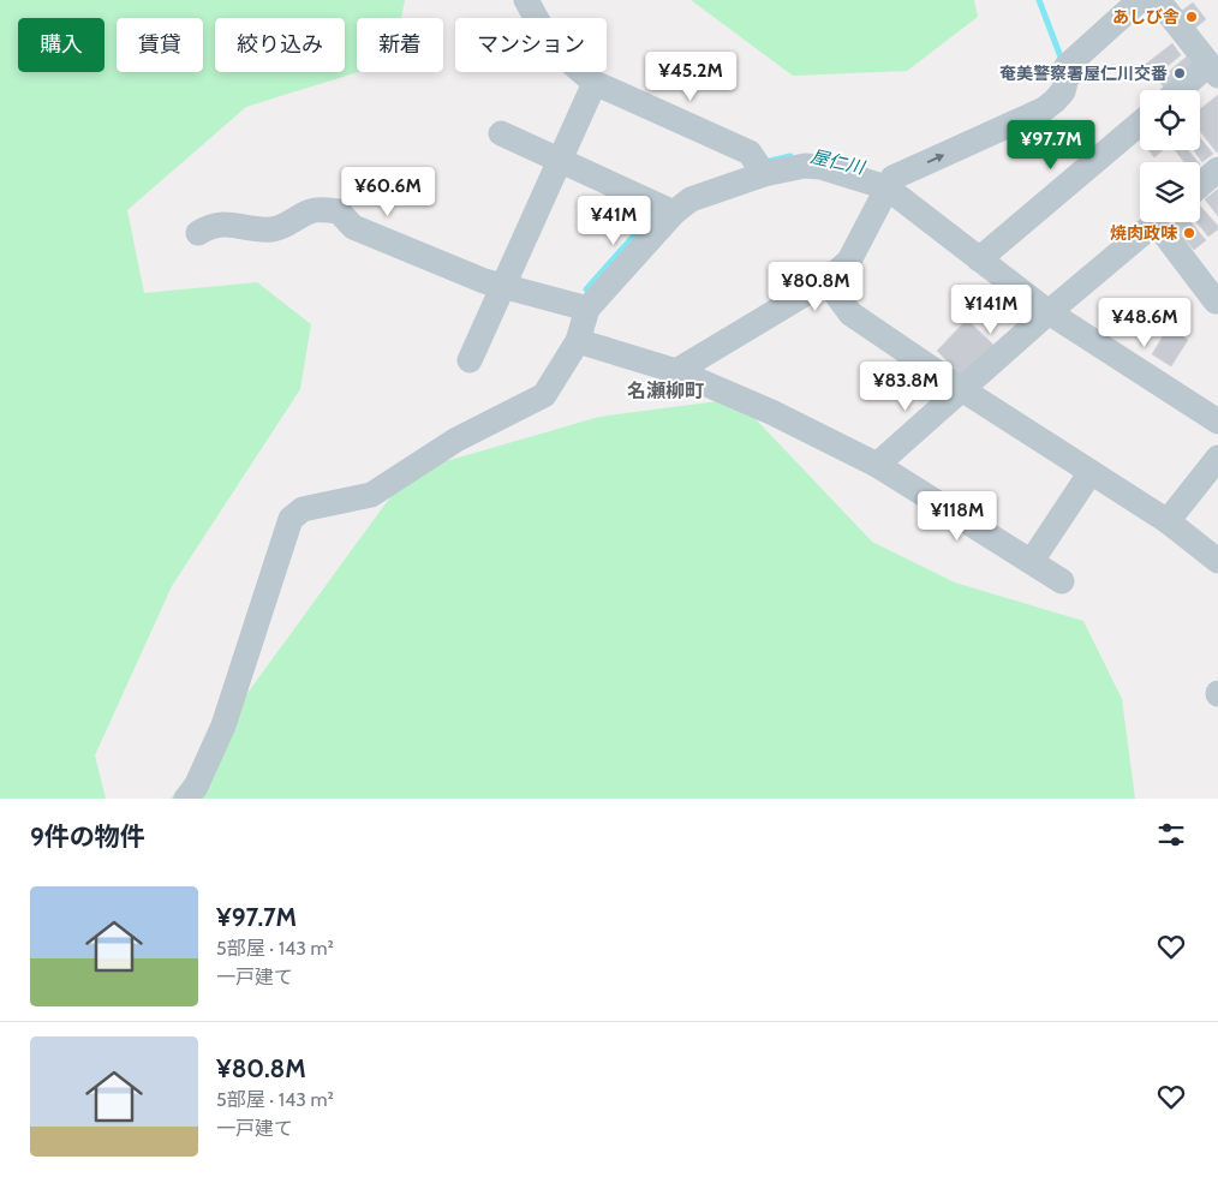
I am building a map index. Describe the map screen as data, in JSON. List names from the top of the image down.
{
  "districts": ["名瀬柳町"],
  "water": ["屋仁川"],
  "places": ["あしび舎", "奄美警察署屋仁川交番", "焼肉政味"],
  "page": {
    "chip": [
      "購入",
      "賃貸",
      "絞り込み",
      "新着",
      "マンション"
    ],
    "price": [
      "¥45.2M",
      "¥97.7M",
      "¥60.6M",
      "¥41M",
      "¥80.8M",
      "¥141M",
      "¥48.6M",
      "¥83.8M",
      "¥118M"
    ],
    "heading": "9件の物件",
    "list": [
      {
        "name": "¥97.7M",
        "note": "5部屋 · 143 m² · 一戸建て"
      },
      {
        "name": "¥80.8M",
        "note": "5部屋 · 143 m² · 一戸建て"
      }
    ]
  }
}
